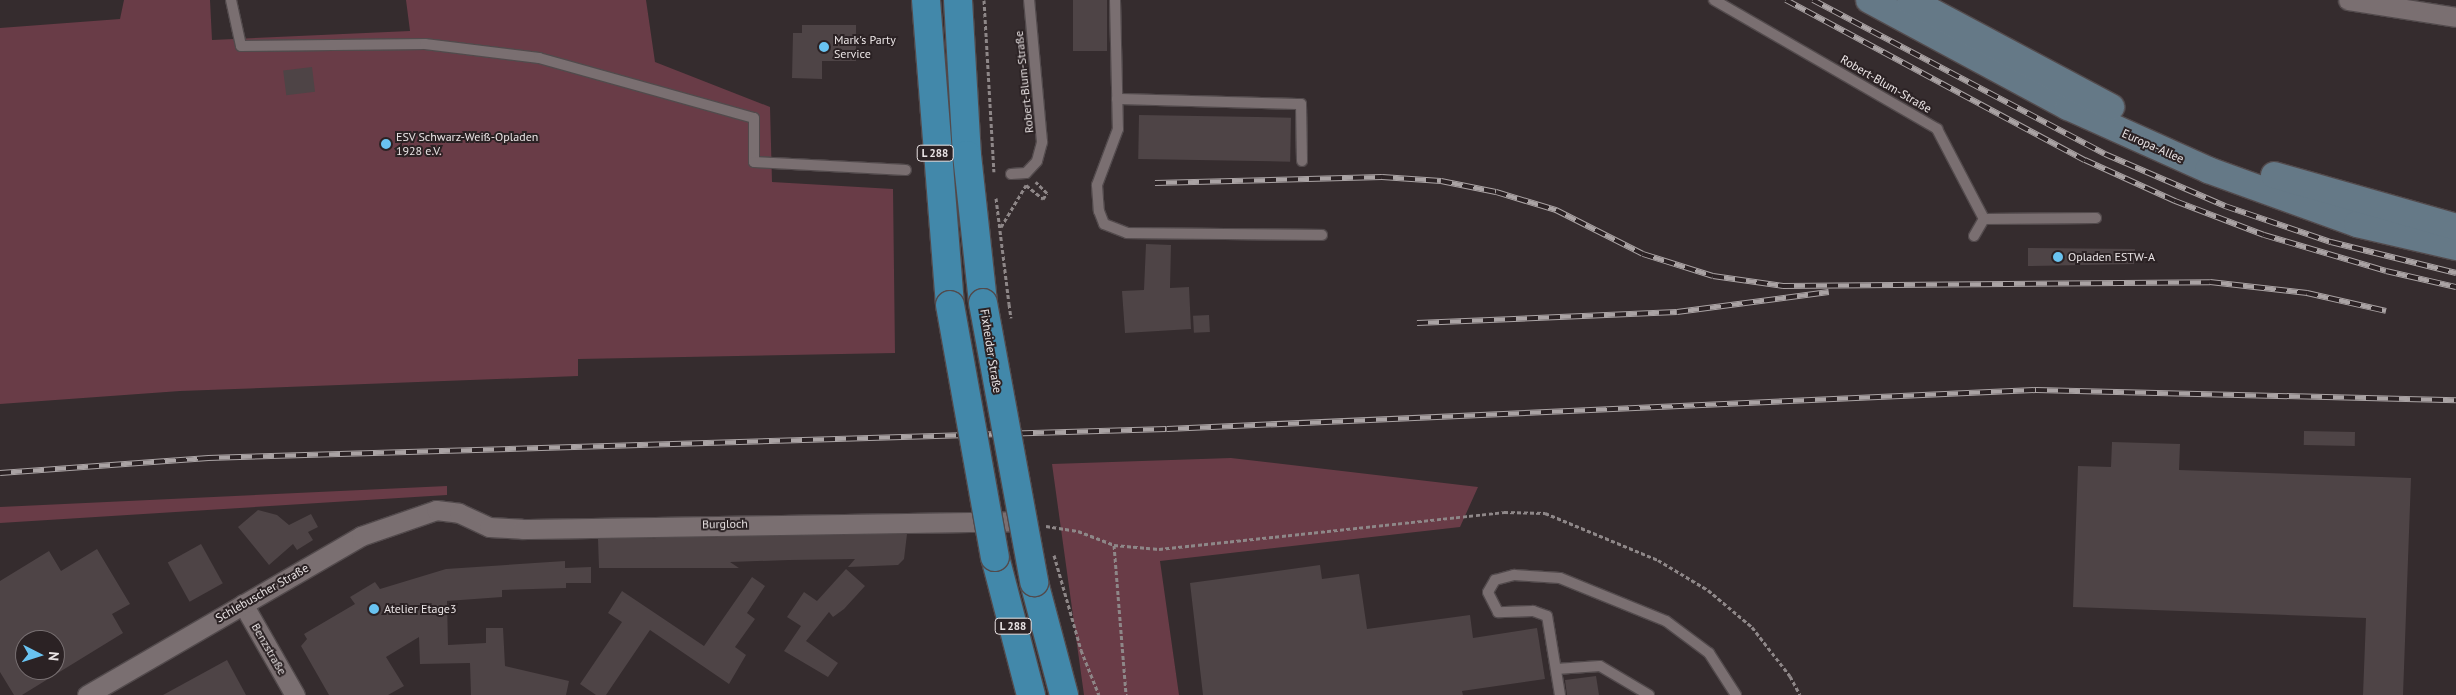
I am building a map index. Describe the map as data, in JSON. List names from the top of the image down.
{
  "streets": {
    "highway": ["L 288", "Fixheider Straße"],
    "main road": ["Europa-Allee"],
    "street": ["Burgloch", "Schlebuscher Straße", "Benzstraße"],
    "lane": ["Robert-Blum-Straße"]
  },
  "crossings": [
    ["Burgloch", "Schlebuscher Straße"],
    ["Schlebuscher Straße", "Benzstraße"]
  ],
  "places": [
    "Mark's Party Service",
    "ESV Schwarz-Weiß-Opladen 1928 e.V.",
    "Opladen ESTW-A",
    "Atelier Etage3"
  ],
  "north": "right"
}
